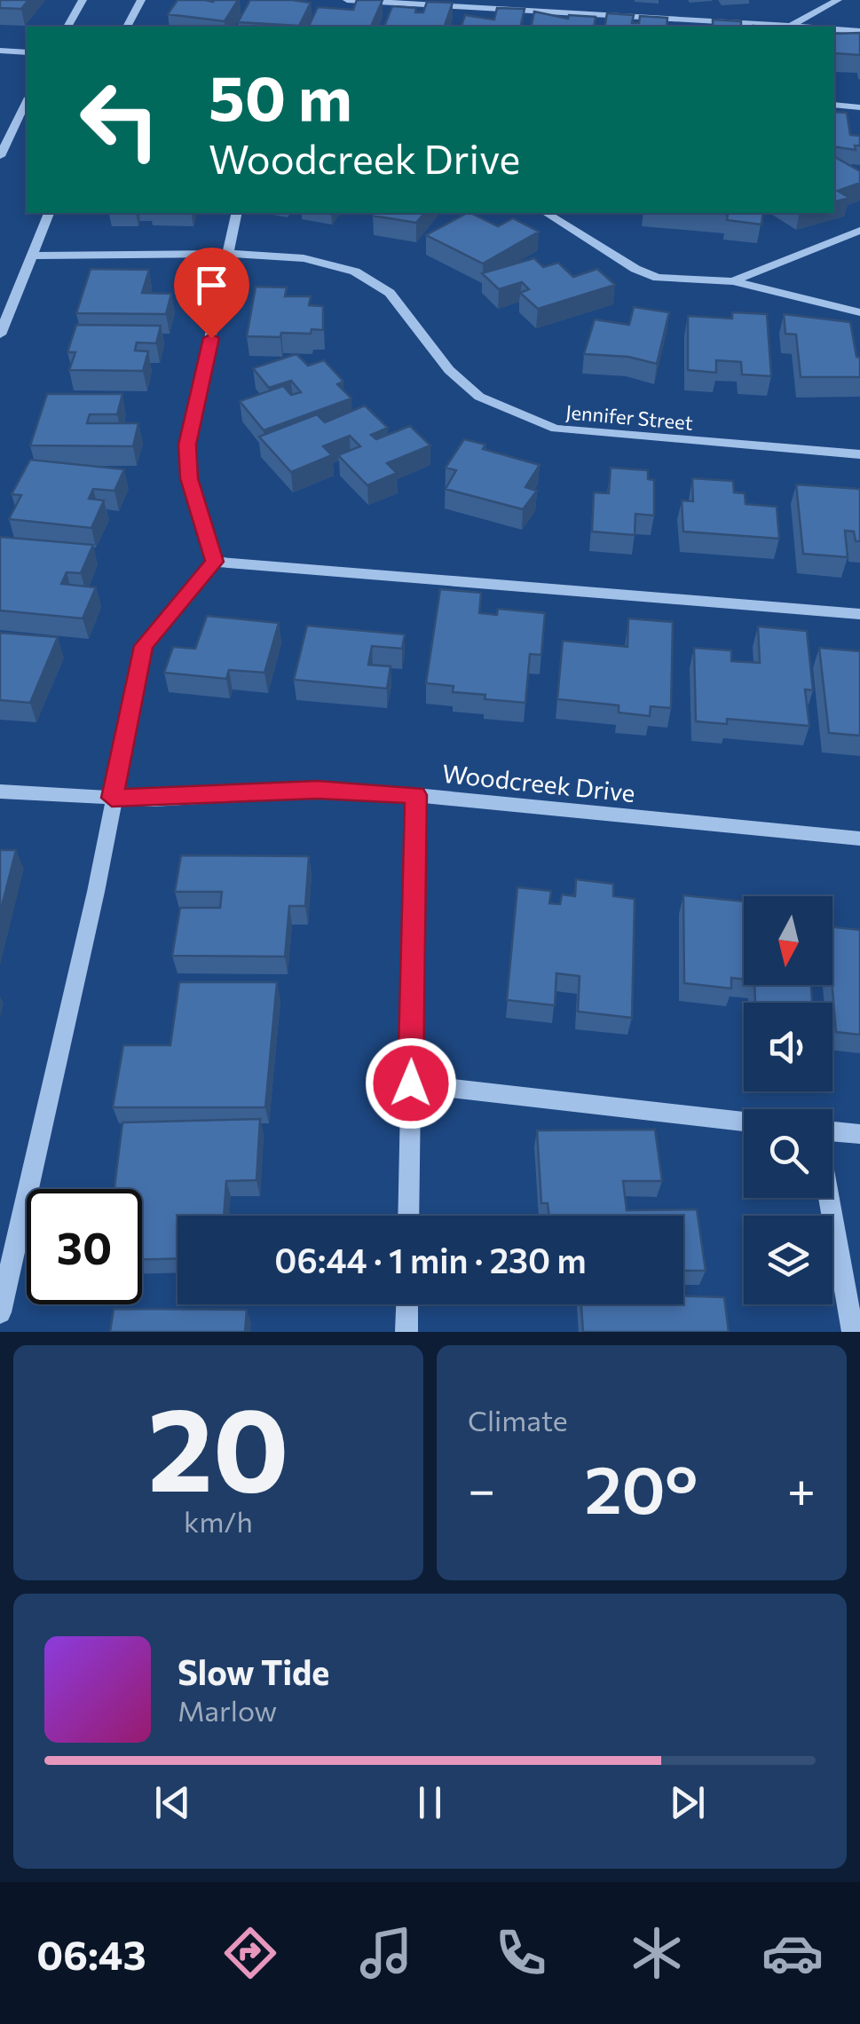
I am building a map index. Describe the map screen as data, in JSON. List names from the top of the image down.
{
  "streets": {
    "street": ["Jennifer Street", "Woodcreek Drive"]
  },
  "north": "bottom",
  "page": {
    "turn": ["50 m", "Woodcreek Drive"],
    "limit": "30",
    "trip": "06:44 · 1 min · 230 m",
    "tile": [
      ["20", "km/h"],
      "Climate"
    ],
    "heat": ["−", "20°", "+"],
    "song": ["Slow Tide", "Marlow"],
    "tabs": "06:43"
  }
}
